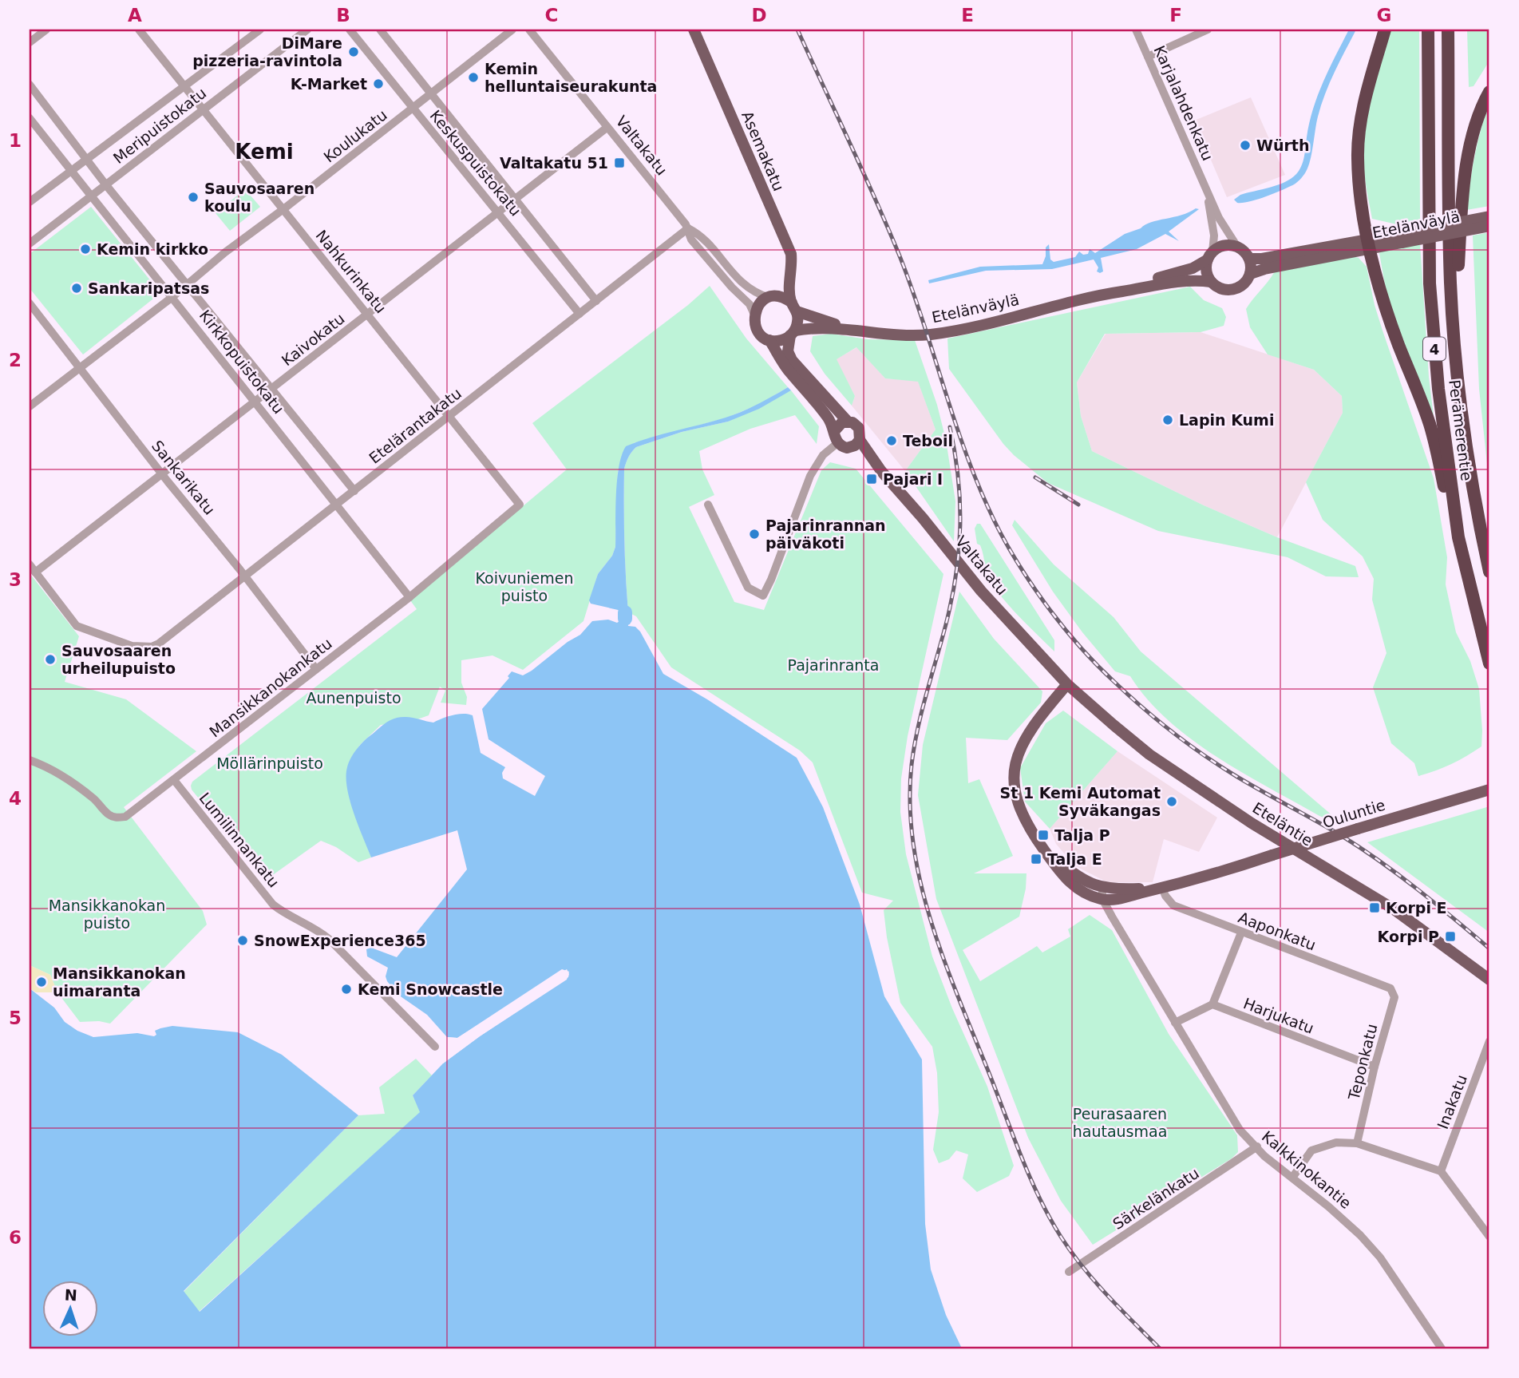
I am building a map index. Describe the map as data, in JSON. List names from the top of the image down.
{
  "streets": {
    "highway": ["4", "Perämerentie"],
    "main road": [
      "Valtakatu",
      "Asemakatu",
      "Etelänväylä",
      "Ouluntie",
      "Eteläntie"
    ],
    "street": [
      "Karjalahdenkatu",
      "Meripuistokatu",
      "Koulukatu",
      "Keskuspuistokatu",
      "Nahkurinkatu",
      "Kaivokatu",
      "Kirkkopuistokatu",
      "Etelärantakatu",
      "Sankarikatu",
      "Mansikkanokankatu",
      "Lumilinnankatu",
      "Aaponkatu",
      "Harjukatu",
      "Teponkatu",
      "Inakatu",
      "Kalkkinokantie",
      "Särkelänkatu"
    ]
  },
  "crossings": [
    ["Karjalahdenkatu", "Etelänväylä"],
    ["Meripuistokatu", "Nahkurinkatu"],
    ["Meripuistokatu", "Kirkkopuistokatu"],
    ["Koulukatu", "Keskuspuistokatu"],
    ["Koulukatu", "Nahkurinkatu"],
    ["Koulukatu", "Kirkkopuistokatu"],
    ["Koulukatu", "Sankarikatu"],
    ["Valtakatu", "Asemakatu"],
    ["Valtakatu", "Etelänväylä"],
    ["Valtakatu", "Kaivokatu"],
    ["Valtakatu", "Etelärantakatu"],
    ["Valtakatu", "Ouluntie"],
    ["Valtakatu", "Eteläntie"],
    ["Asemakatu", "Etelänväylä"],
    ["Keskuspuistokatu", "Kaivokatu"],
    ["Keskuspuistokatu", "Etelärantakatu"],
    ["Nahkurinkatu", "Kaivokatu"],
    ["Nahkurinkatu", "Etelärantakatu"],
    ["Nahkurinkatu", "Mansikkanokankatu"],
    ["Kaivokatu", "Kirkkopuistokatu"],
    ["Kaivokatu", "Etelärantakatu"],
    ["Kaivokatu", "Sankarikatu"],
    ["Kirkkopuistokatu", "Etelärantakatu"],
    ["Kirkkopuistokatu", "Mansikkanokankatu"],
    ["Etelärantakatu", "Sankarikatu"],
    ["Sankarikatu", "Mansikkanokankatu"],
    ["Mansikkanokankatu", "Lumilinnankatu"],
    ["Ouluntie", "Eteläntie"],
    ["Ouluntie", "Aaponkatu"],
    ["Ouluntie", "Kalkkinokantie"],
    ["Aaponkatu", "Teponkatu"],
    ["Harjukatu", "Teponkatu"],
    ["Kalkkinokantie", "Särkelänkatu"]
  ],
  "districts": ["Kemi"],
  "parks": [
    "Koivuniemen puisto",
    "Pajarinranta",
    "Aunenpuisto",
    "Möllärinpuisto",
    "Mansikkanokan puisto",
    "Peurasaaren hautausmaa"
  ],
  "places": {
    "other": [
      "DiMare pizzeria-ravintola",
      "Kemin helluntaiseurakunta",
      "K-Market",
      "Würth",
      "Sauvosaaren koulu",
      "Kemin kirkko",
      "Sankaripatsas",
      "Lapin Kumi",
      "Teboil",
      "Pajarinrannan päiväkoti",
      "Sauvosaaren urheilupuisto",
      "St 1 Kemi Automat Syväkangas",
      "SnowExperience365",
      "Mansikkanokan uimaranta",
      "Kemi Snowcastle"
    ],
    "transit": [
      "Valtakatu 51",
      "Pajari I",
      "Talja P",
      "Talja E",
      "Korpi E",
      "Korpi P"
    ]
  },
  "north": "top",
  "grid": {
    "columns": [
      "A",
      "B",
      "C",
      "D",
      "E",
      "F",
      "G"
    ],
    "rows": [
      "1",
      "2",
      "3",
      "4",
      "5",
      "6"
    ]
  }
}
